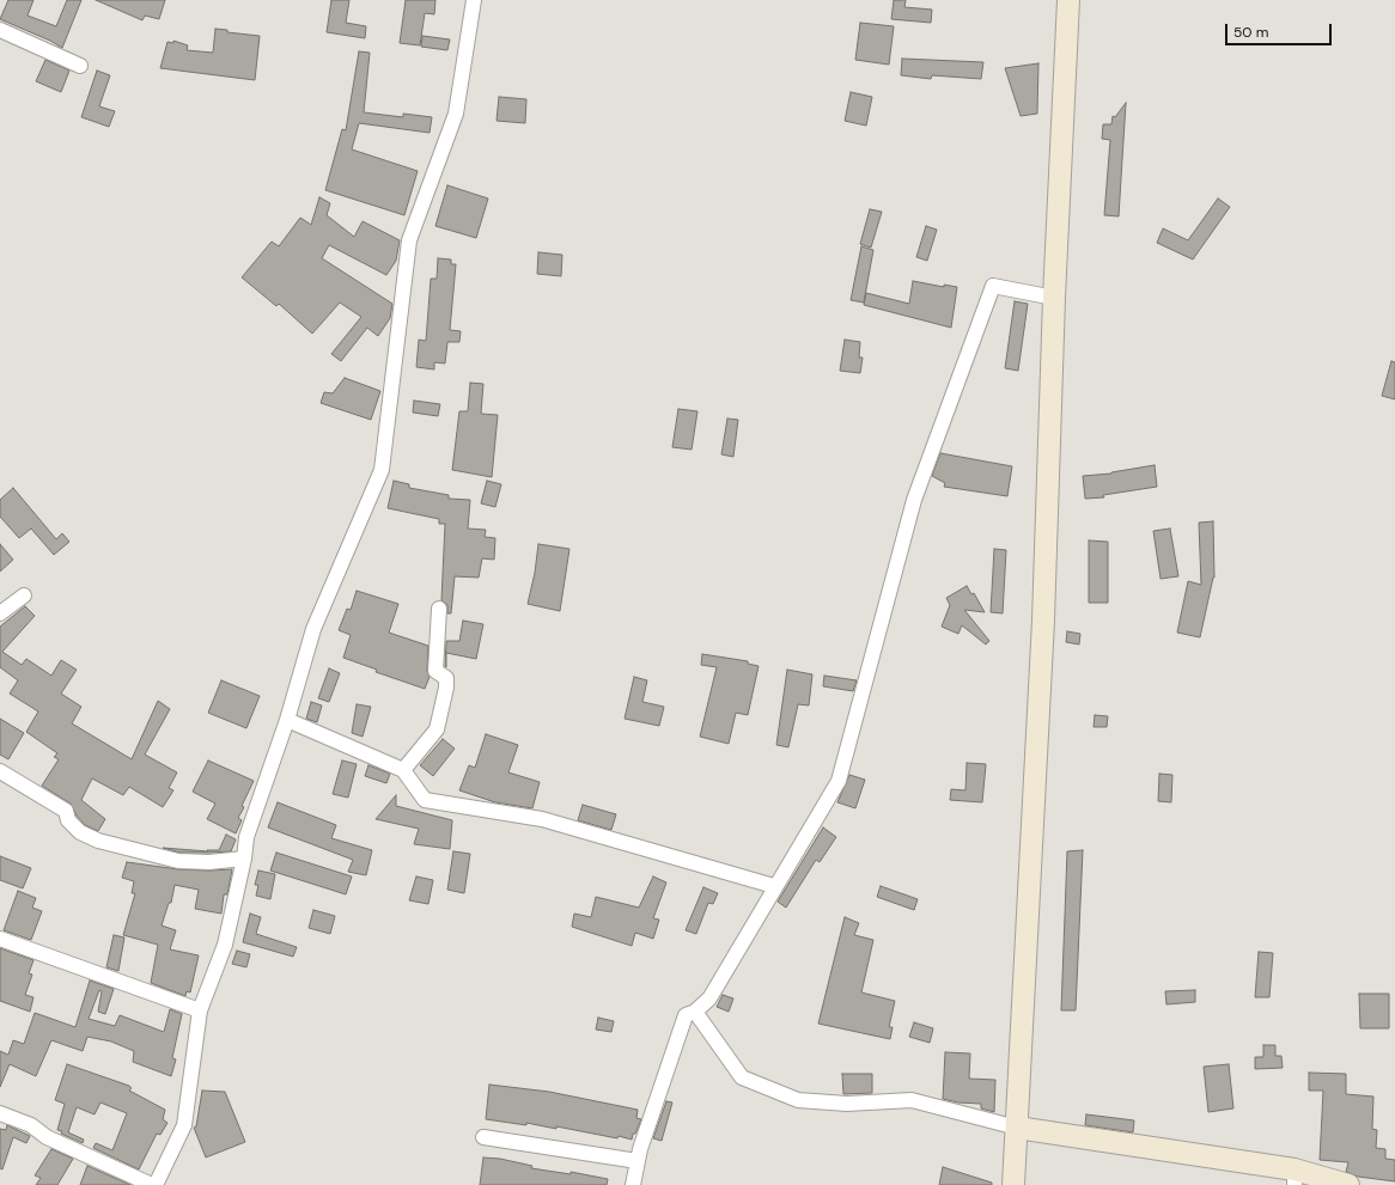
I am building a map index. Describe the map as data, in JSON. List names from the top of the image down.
{
  "scale_bar": "50 m"
}
